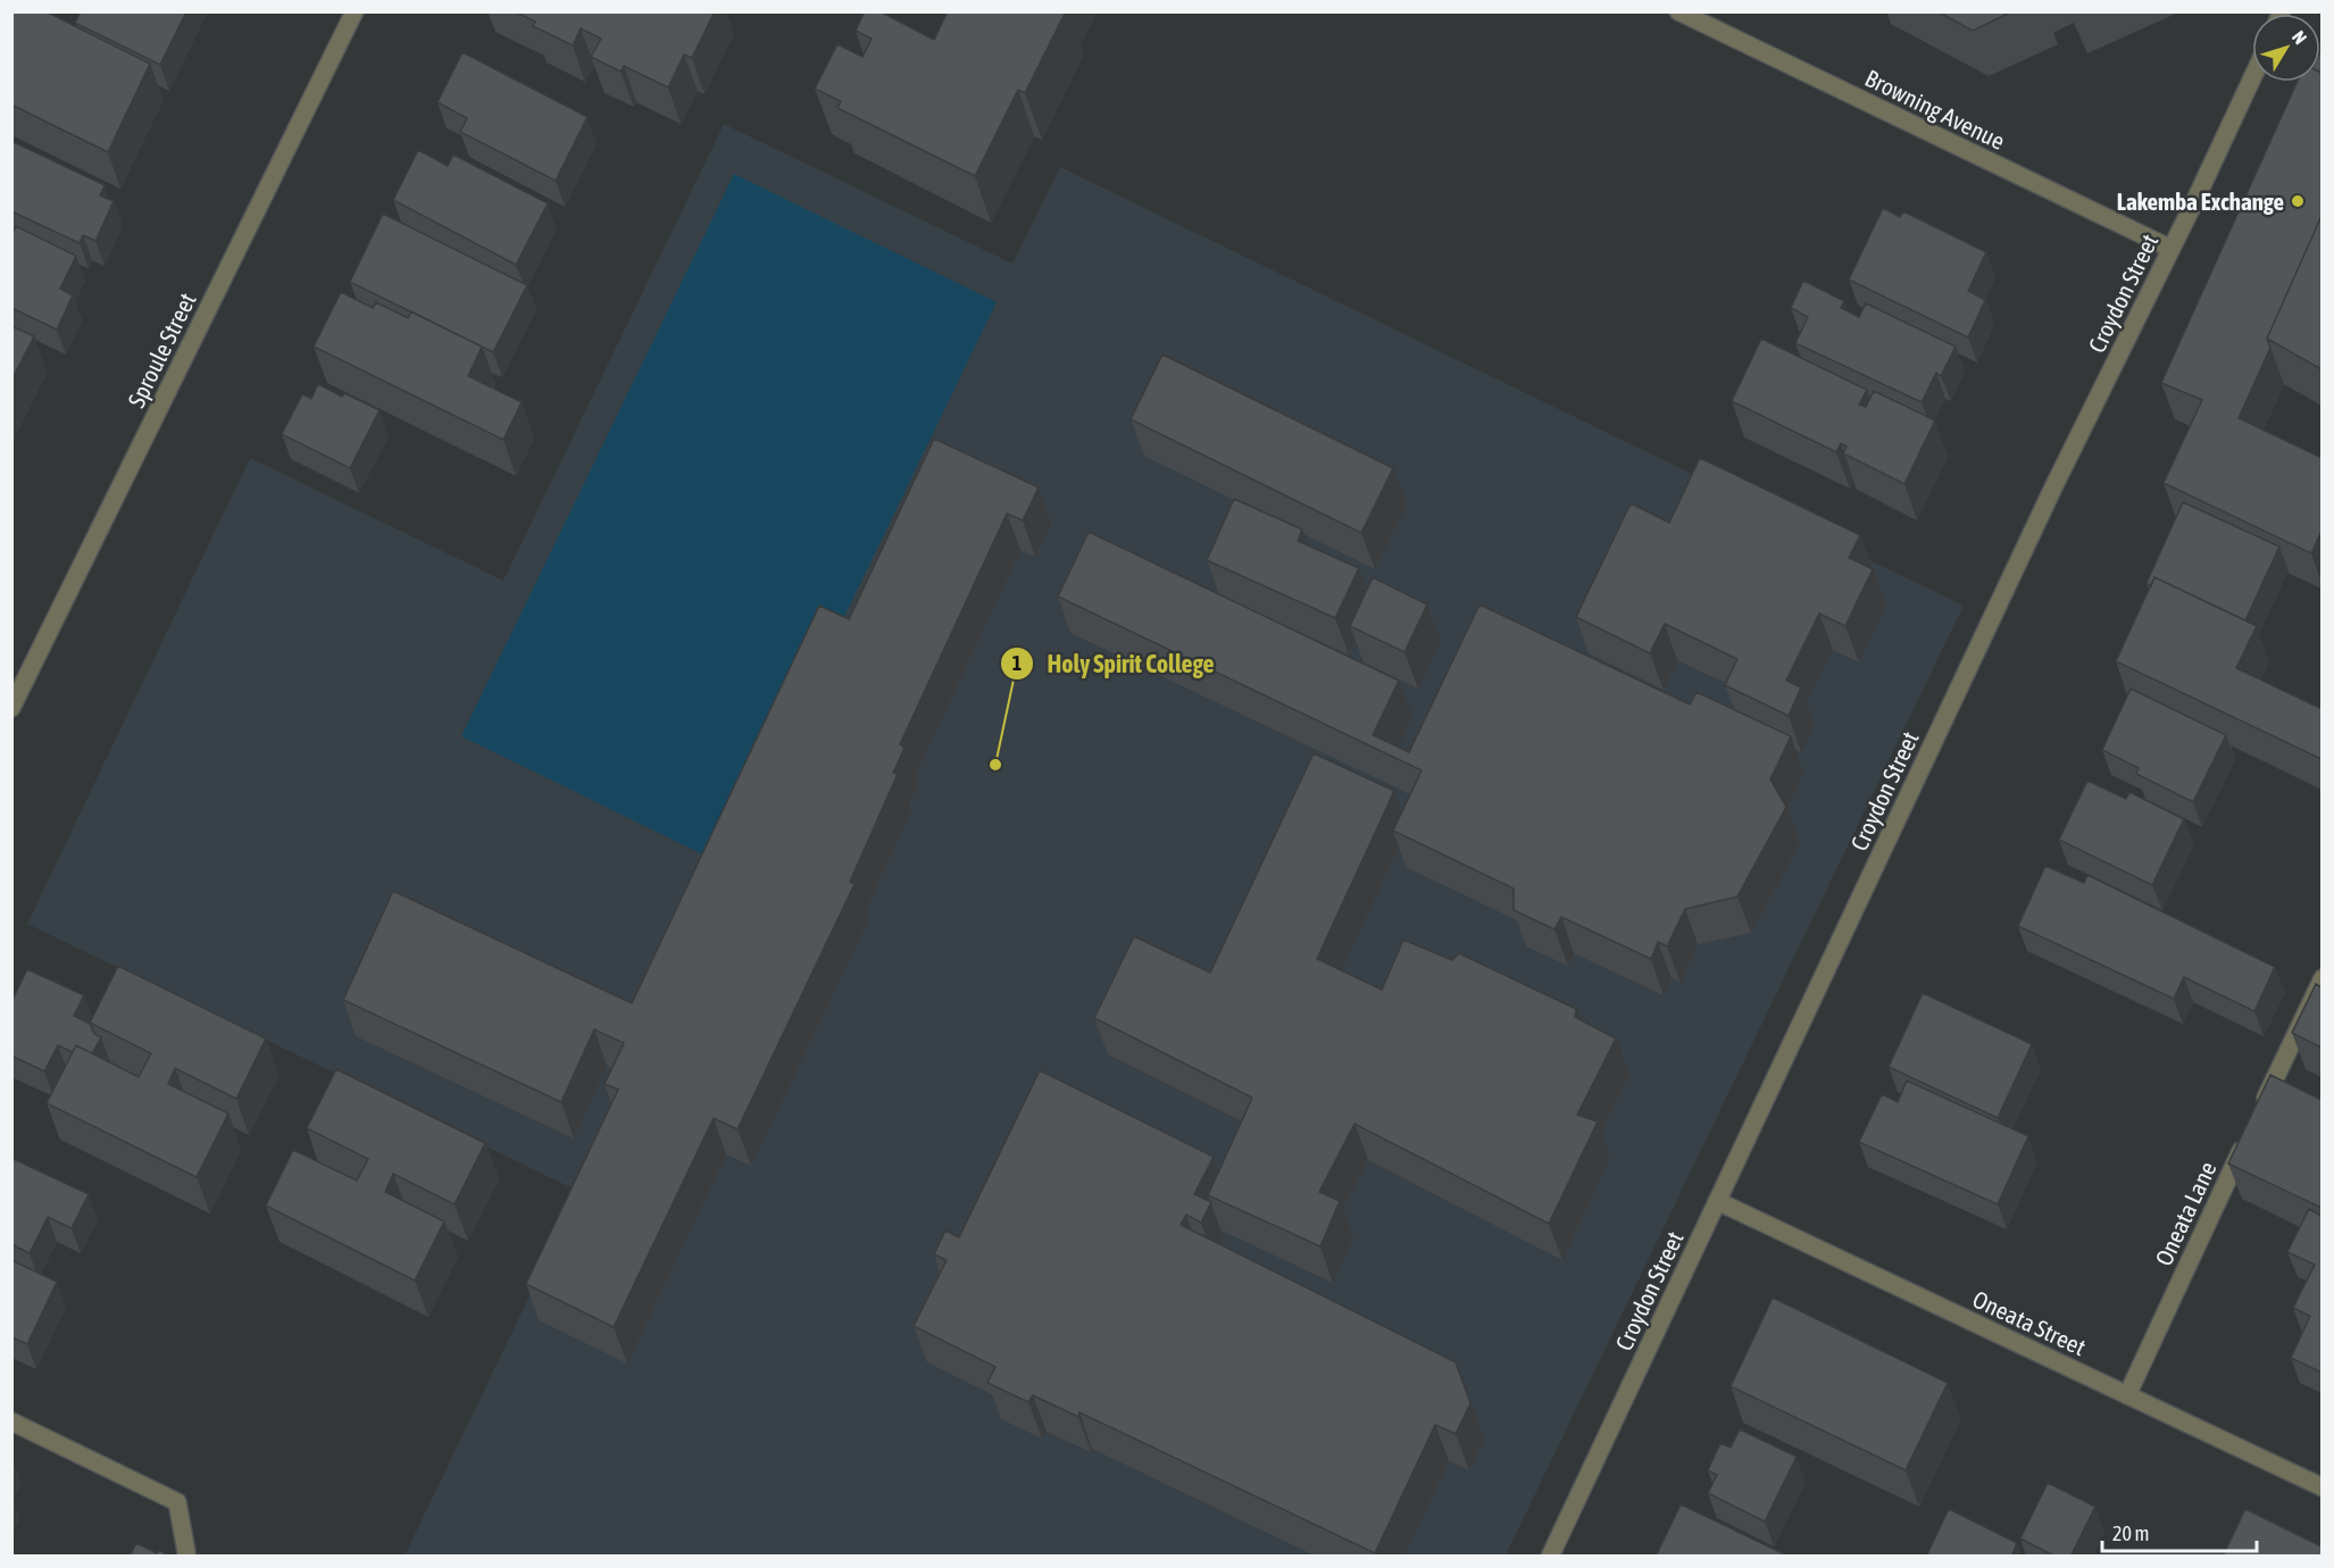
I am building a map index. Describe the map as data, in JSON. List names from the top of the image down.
{
  "streets": {
    "street": [
      "Browning Avenue",
      "Croydon Street",
      "Sproule Street",
      "Oneata Lane",
      "Oneata Street"
    ]
  },
  "crossings": [
    ["Browning Avenue", "Croydon Street"],
    ["Croydon Street", "Oneata Street"],
    ["Oneata Lane", "Oneata Street"]
  ],
  "places": ["Lakemba Exchange", "Holy Spirit College"],
  "scale_bar": "20 m",
  "north": "top right"
}
